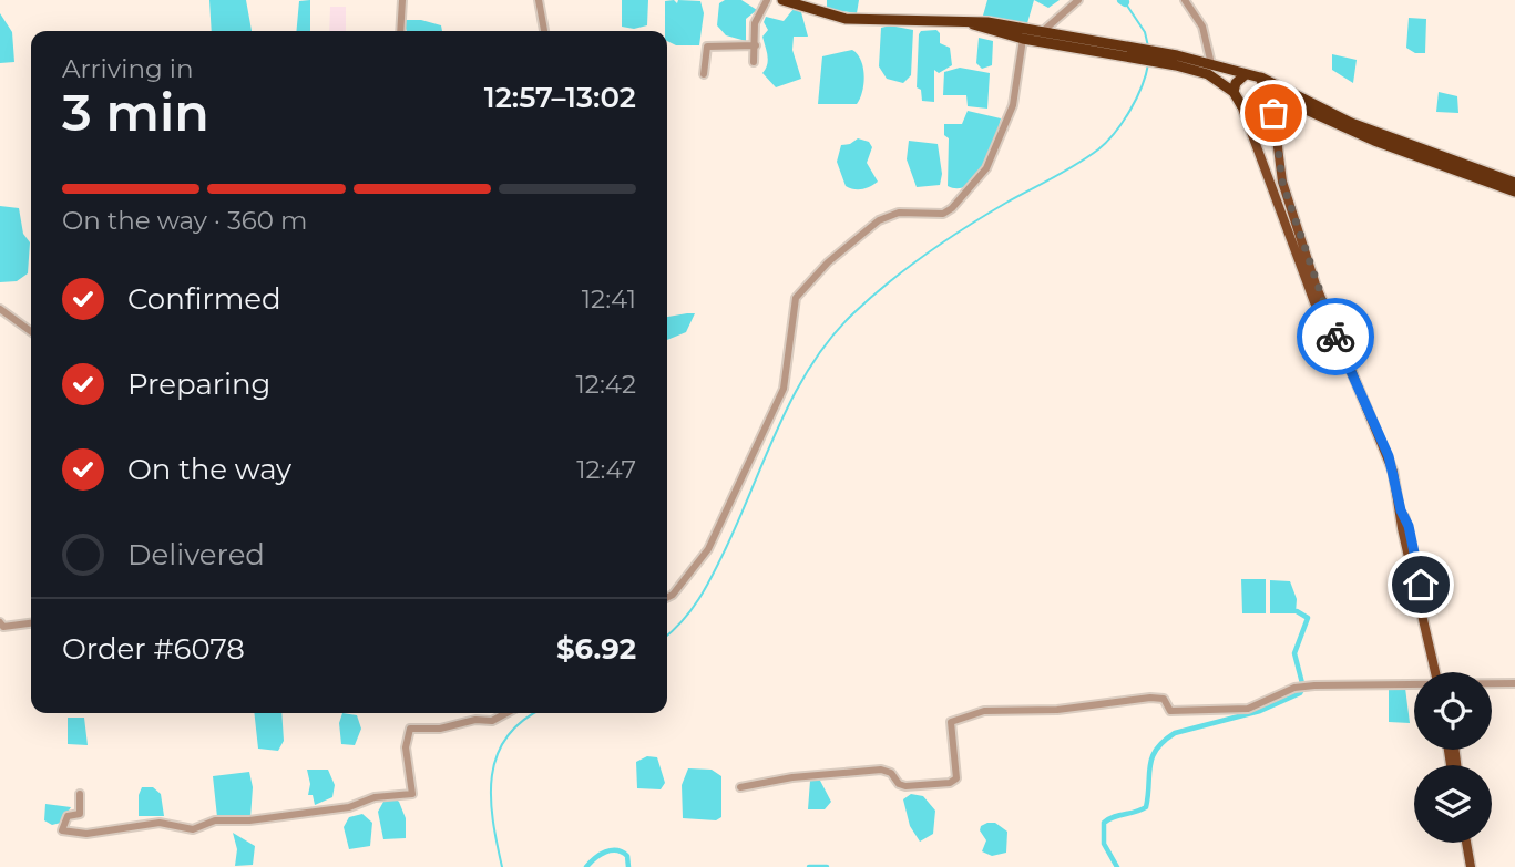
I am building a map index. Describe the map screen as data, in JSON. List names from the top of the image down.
{
  "page": {
    "heading": ["3 min", "Arriving in", "12:57–13:02"],
    "panel": ["Order #6078", "$6.92"],
    "bar": "On the way · 360 m",
    "list": [
      ["Confirmed", "12:41"],
      ["Preparing", "12:42"],
      ["On the way", "12:47"],
      "Delivered"
    ]
  }
}
